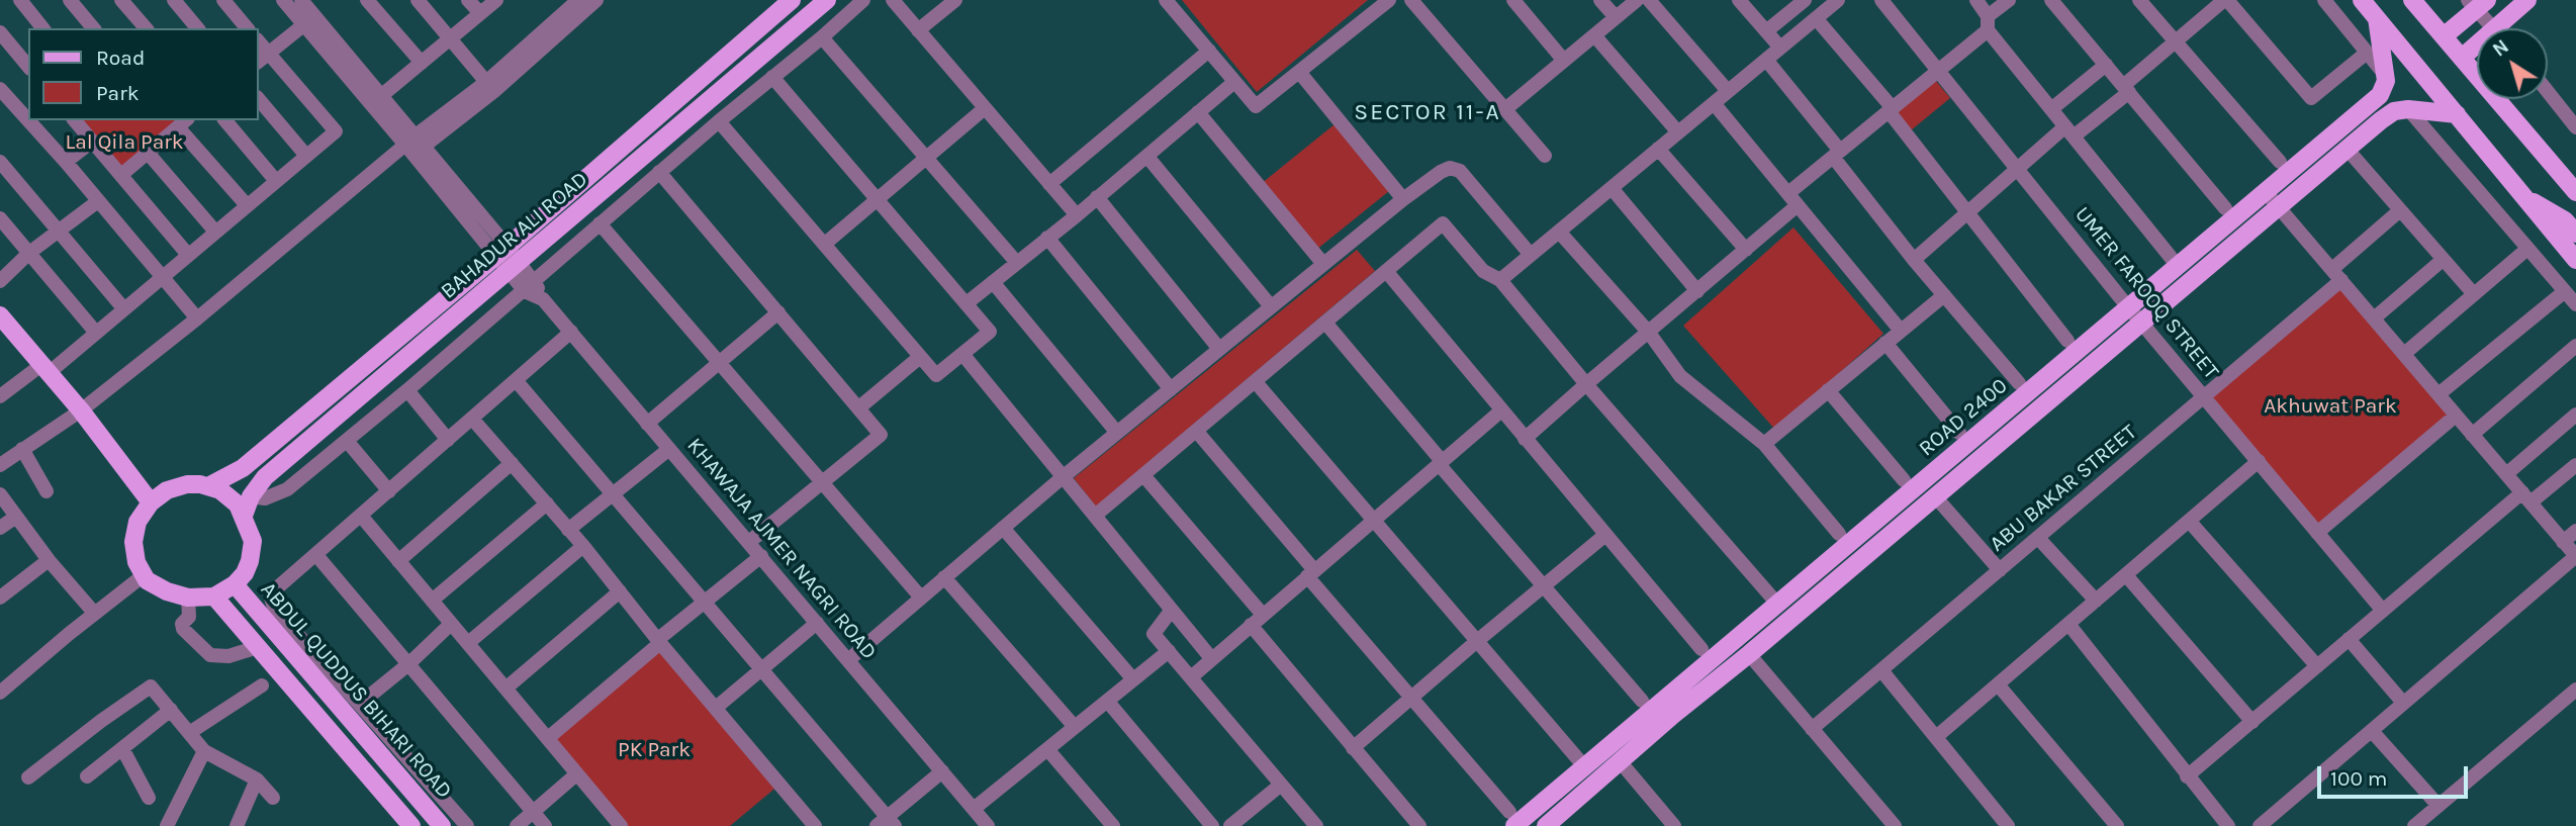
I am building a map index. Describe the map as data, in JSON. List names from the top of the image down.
{
  "streets": {
    "main road": ["BAHADUR ALI ROAD", "ROAD 2400", "ABDUL QUDDUS BIHARI ROAD"],
    "street": ["UMER FAROOQ STREET", "ABU BAKAR STREET", "KHAWAJA AJMER NAGRI ROAD"]
  },
  "crossings": [
    ["BAHADUR ALI ROAD", "KHAWAJA AJMER NAGRI ROAD"],
    ["BAHADUR ALI ROAD", "ABDUL QUDDUS BIHARI ROAD"],
    ["UMER FAROOQ STREET", "ROAD 2400"],
    ["UMER FAROOQ STREET", "ABU BAKAR STREET"]
  ],
  "districts": ["SECTOR 11-A"],
  "parks": ["Lal Qila Park", "Akhuwat Park", "PK Park"],
  "legend": ["Road", "Park"],
  "scale_bar": "100 m",
  "north": "top left"
}
